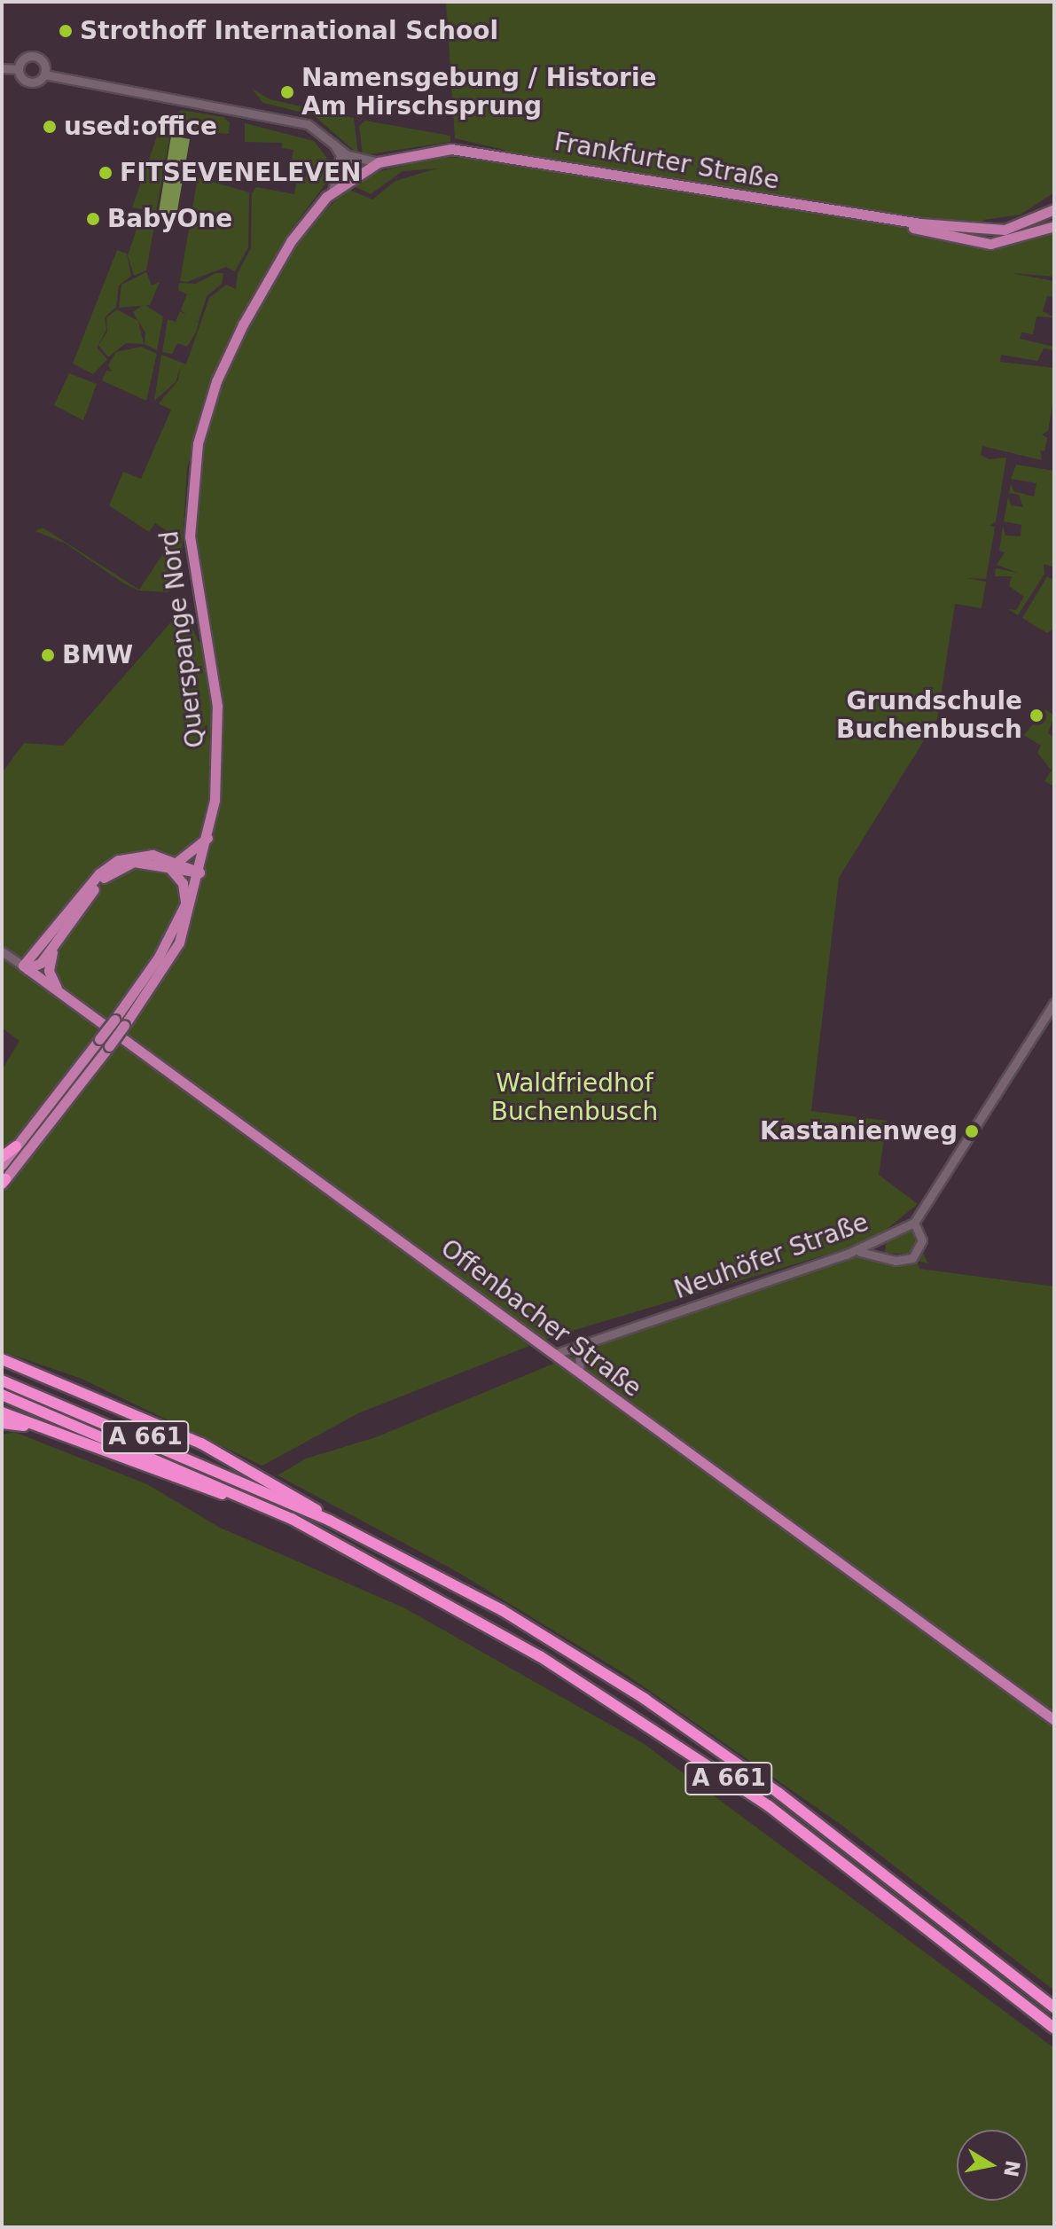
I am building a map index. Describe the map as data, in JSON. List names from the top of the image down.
{
  "streets": {
    "highway": ["A 661"],
    "main road": ["Frankfurter Straße", "Querspange Nord", "Offenbacher Straße"],
    "street": ["Neuhöfer Straße"]
  },
  "crossings": [
    ["Frankfurter Straße", "Querspange Nord"],
    ["Neuhöfer Straße", "Offenbacher Straße"]
  ],
  "parks": ["Waldfriedhof Buchenbusch"],
  "places": [
    "Strothoff International School",
    "Namensgebung / Historie Am Hirschsprung",
    "used:office",
    "FITSEVENELEVEN",
    "BabyOne",
    "BMW",
    "Grundschule Buchenbusch",
    "Kastanienweg"
  ],
  "north": "right"
}
